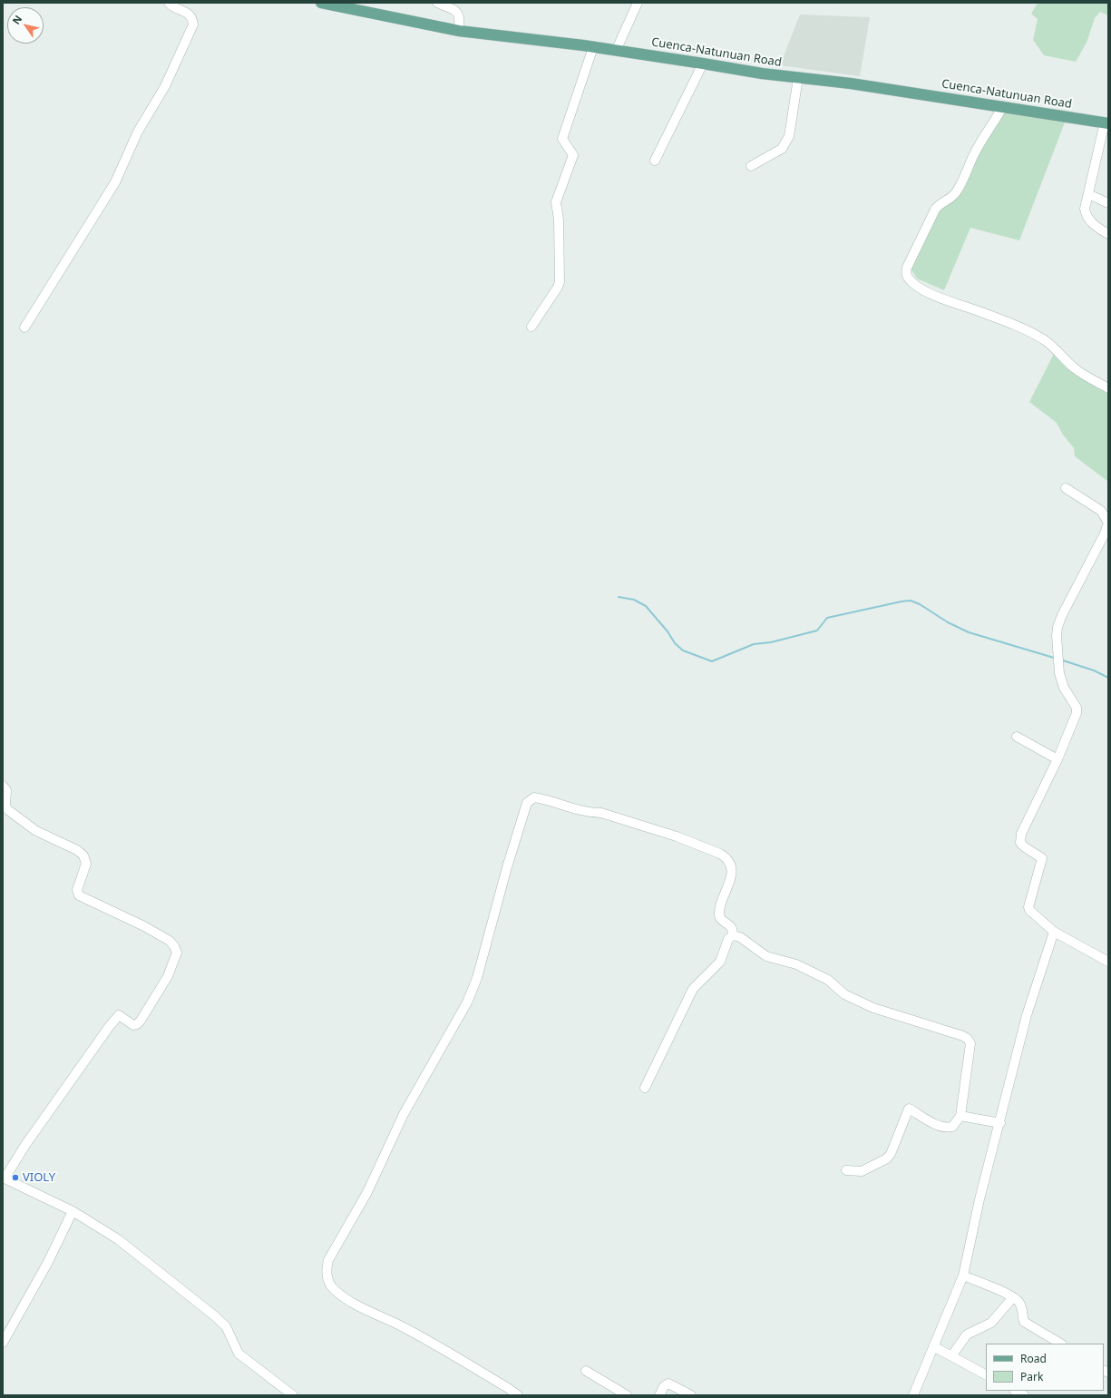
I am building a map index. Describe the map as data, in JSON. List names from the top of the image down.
{
  "streets": {
    "main road": ["Cuenca-Natunuan Road"]
  },
  "places": ["VIOLY"],
  "legend": ["Road", "Park"],
  "north": "top left"
}
